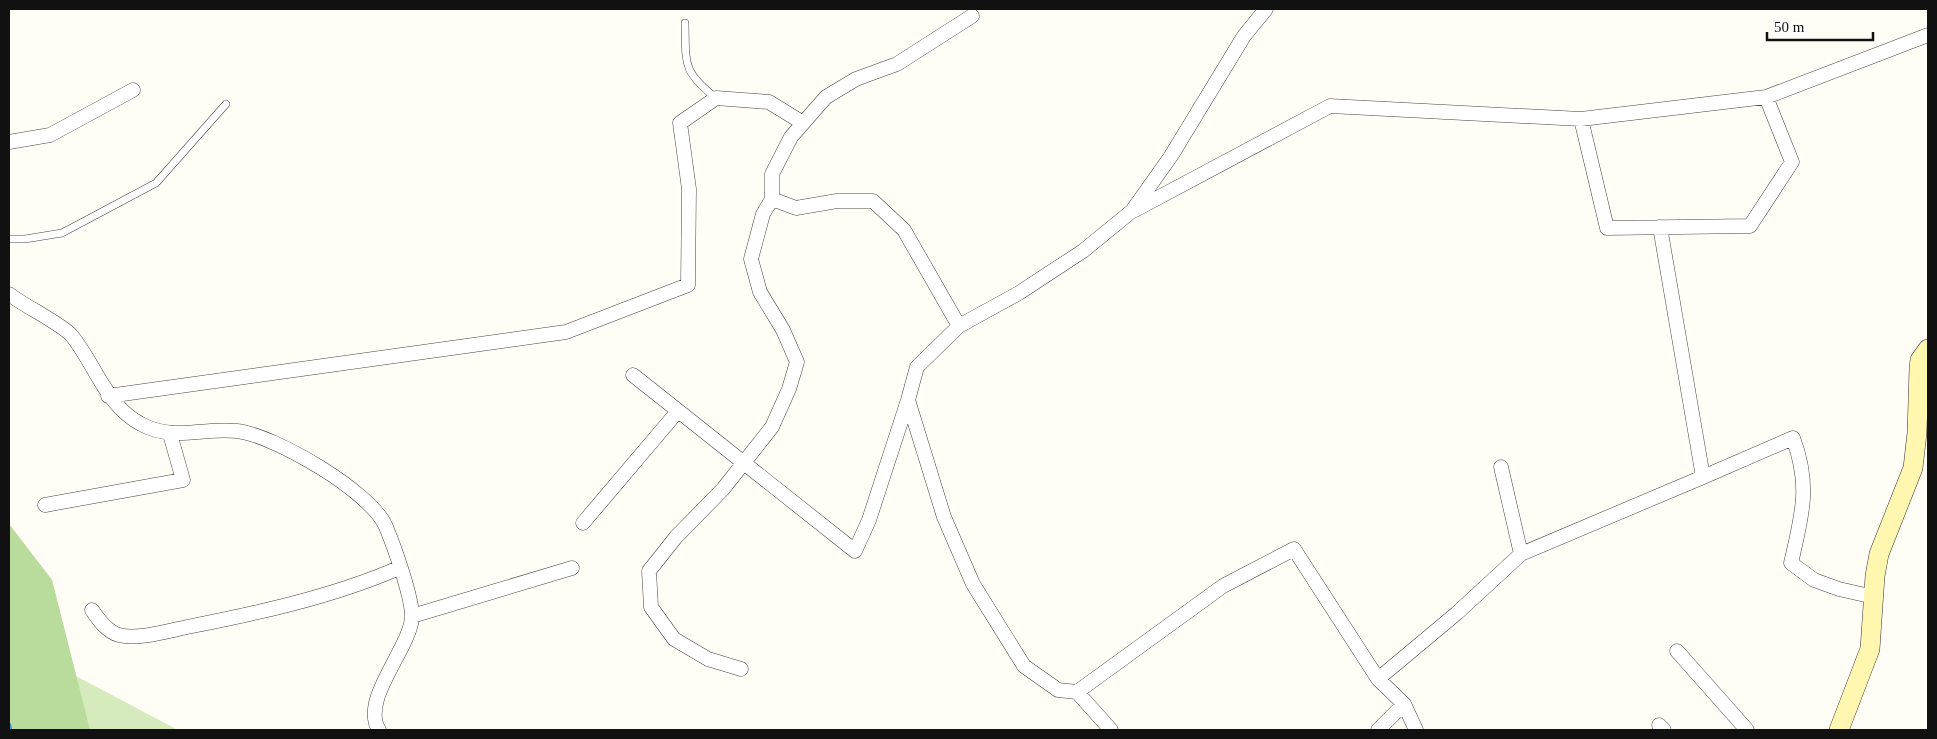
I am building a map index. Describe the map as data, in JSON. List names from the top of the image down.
{
  "scale_bar": "50 m"
}
